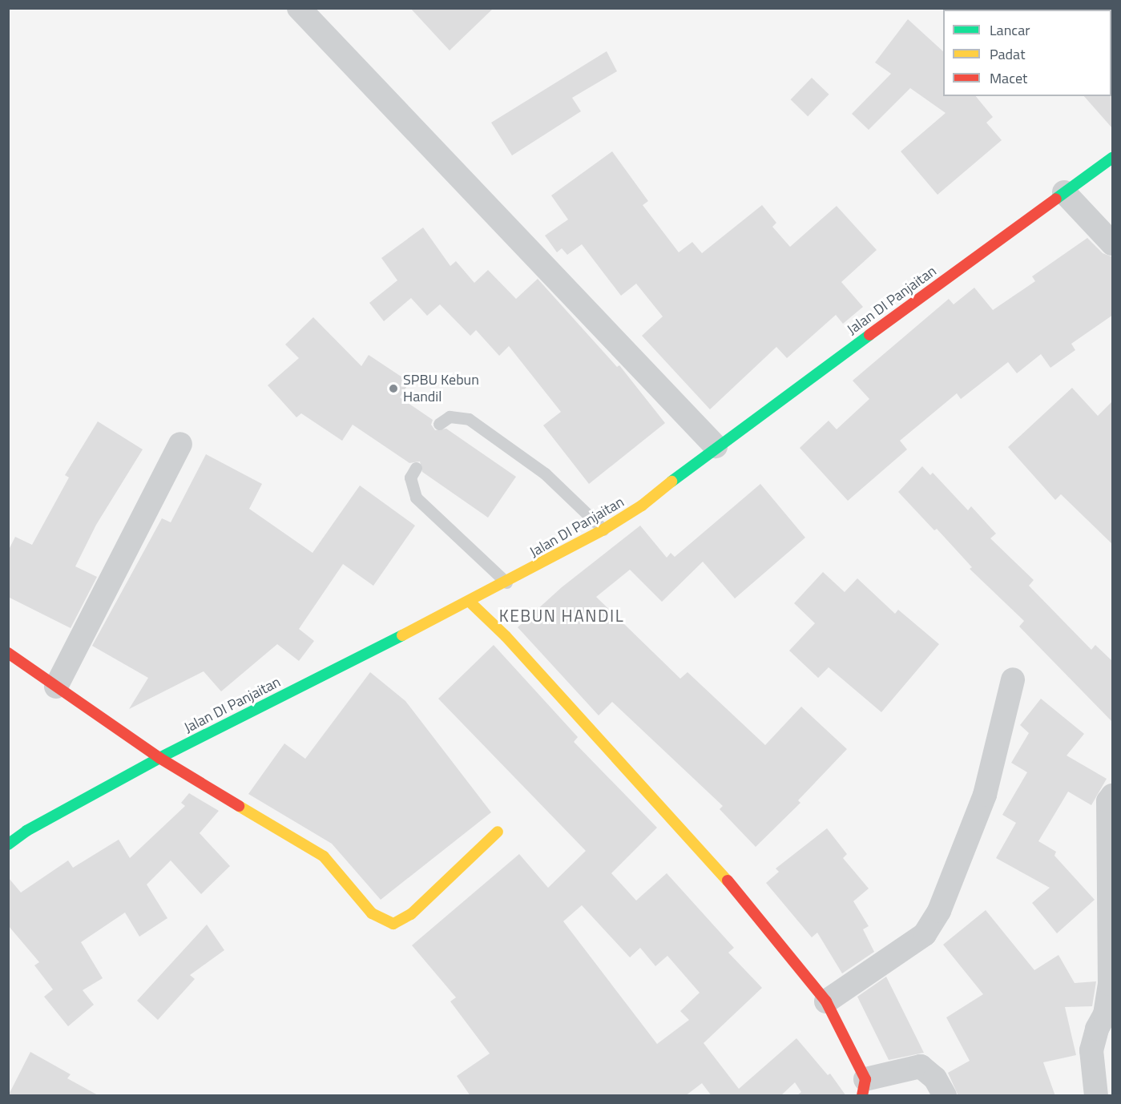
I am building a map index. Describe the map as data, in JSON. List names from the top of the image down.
{
  "streets": {
    "street": ["Jalan DI Panjaitan"]
  },
  "districts": ["KEBUN HANDIL"],
  "places": ["SPBU Kebun Handil"],
  "legend": ["Lancar", "Padat", "Macet"]
}
